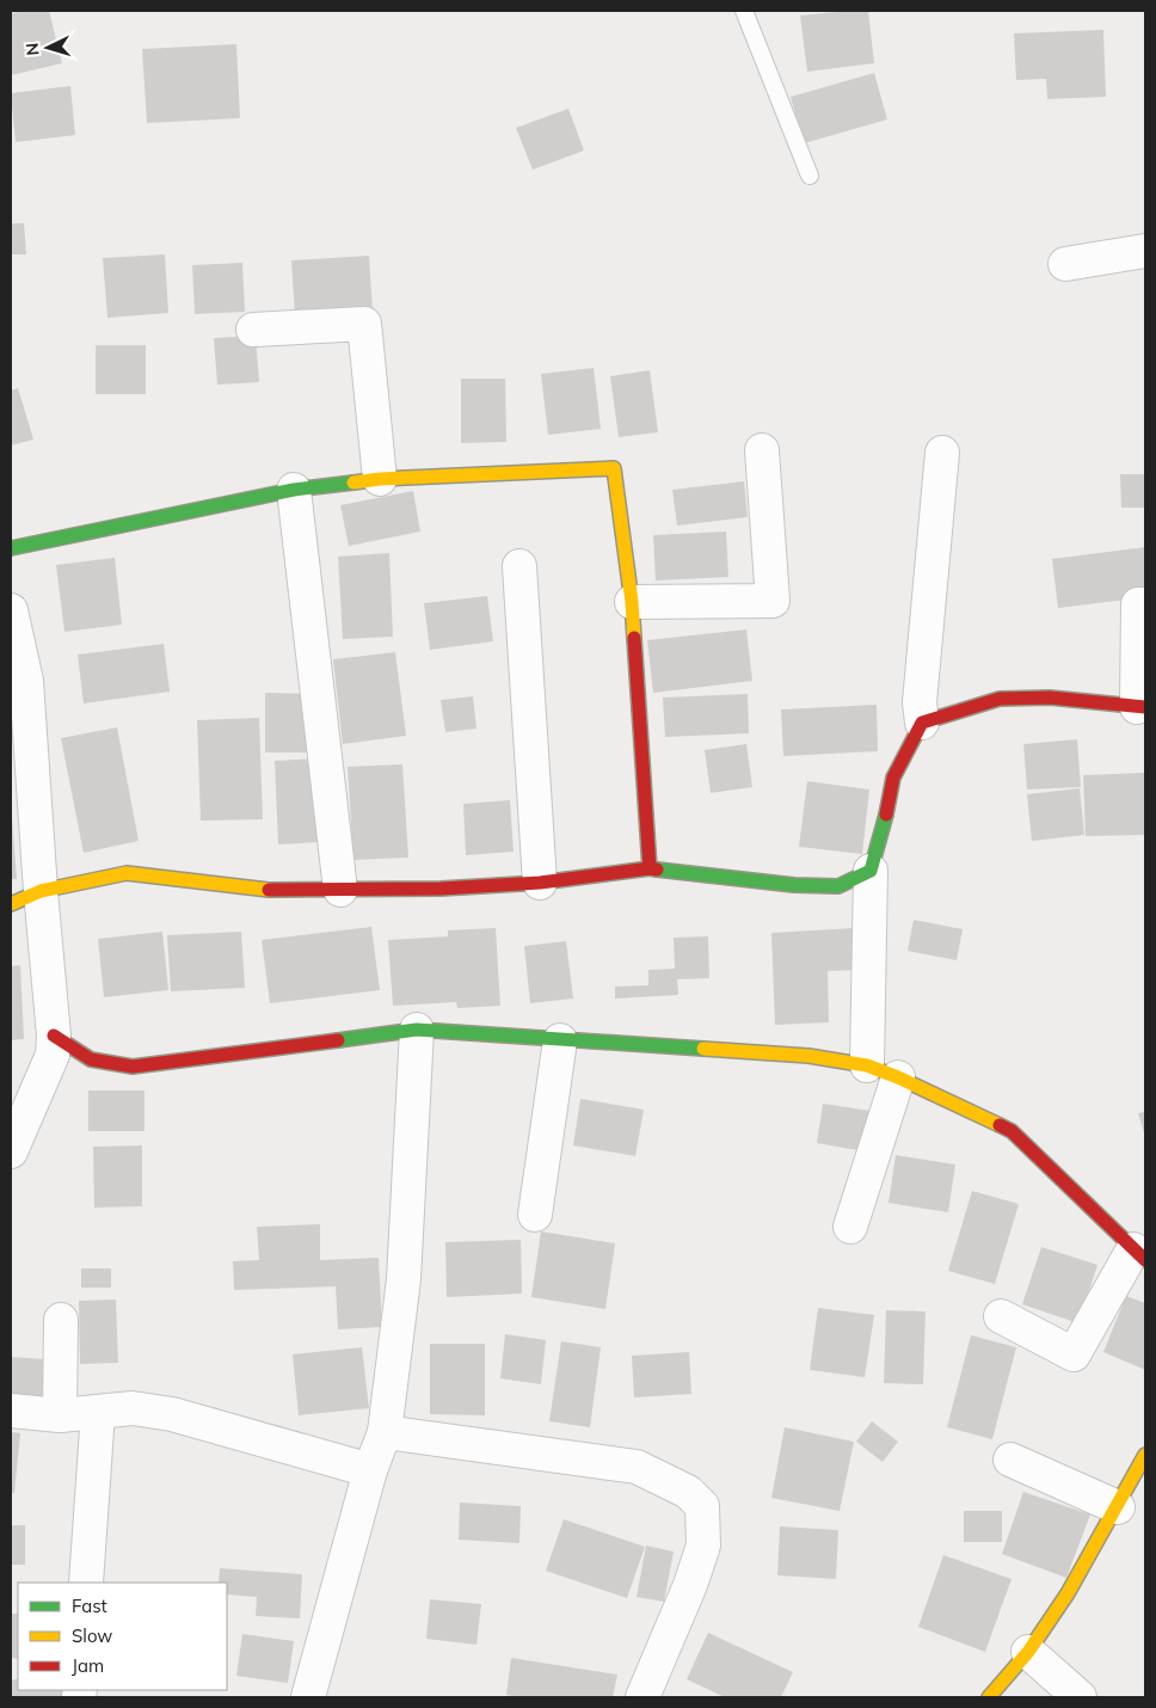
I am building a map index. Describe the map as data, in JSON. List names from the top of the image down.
{
  "legend": ["Fast", "Slow", "Jam"],
  "north": "left"
}
